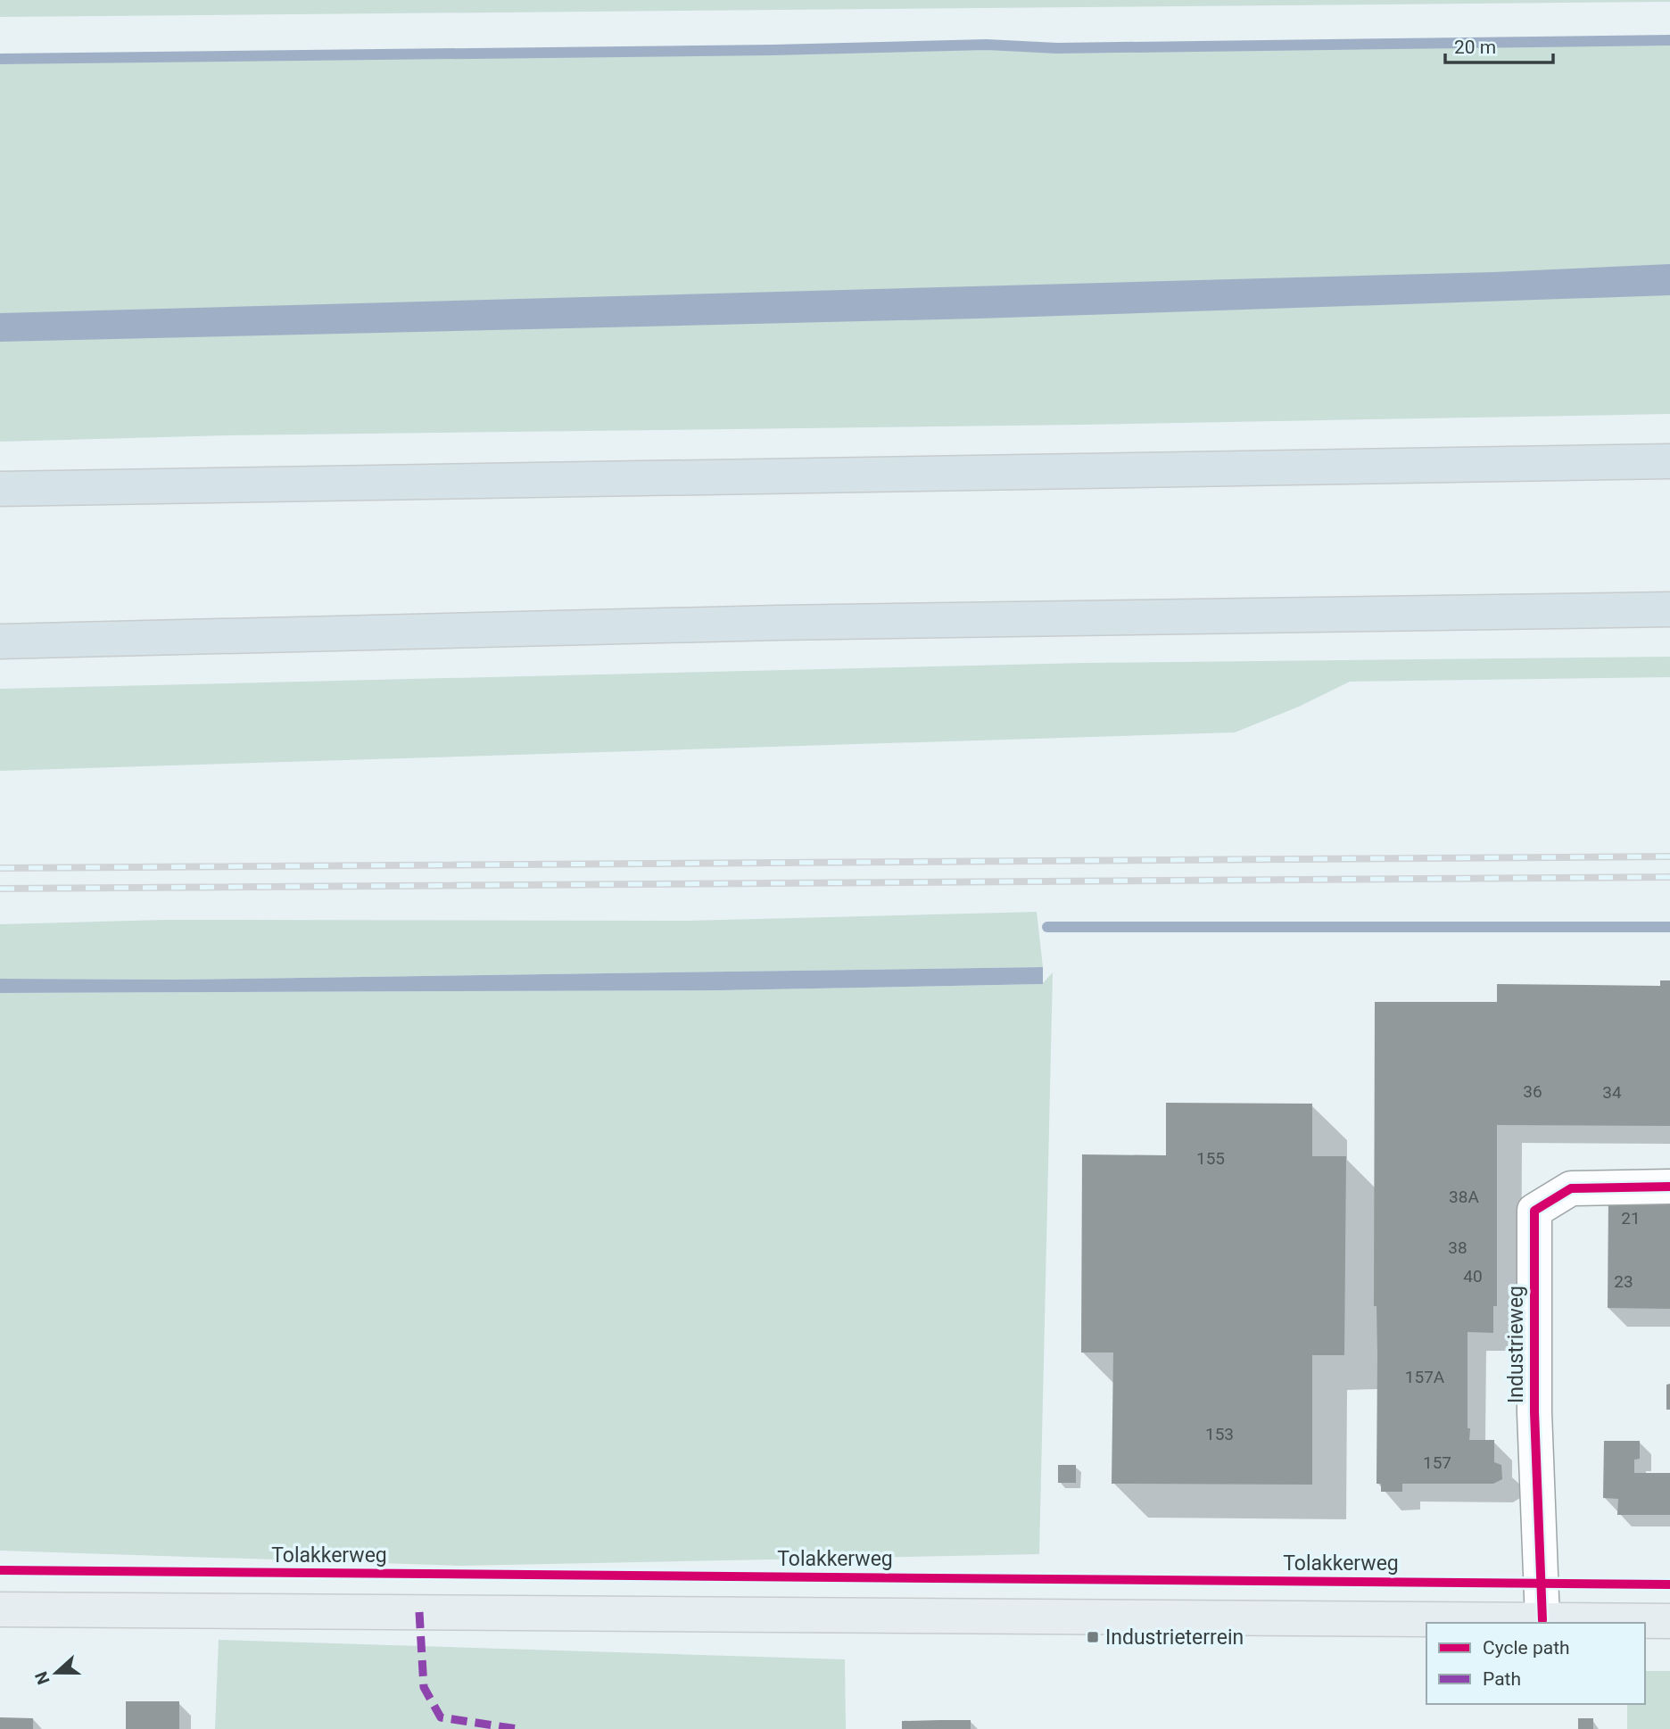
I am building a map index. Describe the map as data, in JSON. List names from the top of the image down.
{
  "streets": {
    "street": ["Industrieweg"],
    "cycle path": ["Tolakkerweg"]
  },
  "places": {
    "transit": ["Industrieterrein"]
  },
  "house_numbers": [
    "36",
    "34",
    "155",
    "38A",
    "21",
    "38",
    "40",
    "23",
    "157A",
    "153",
    "157"
  ],
  "legend": ["Cycle path", "Path"],
  "scale_bar": "20 m",
  "north": "left"
}
